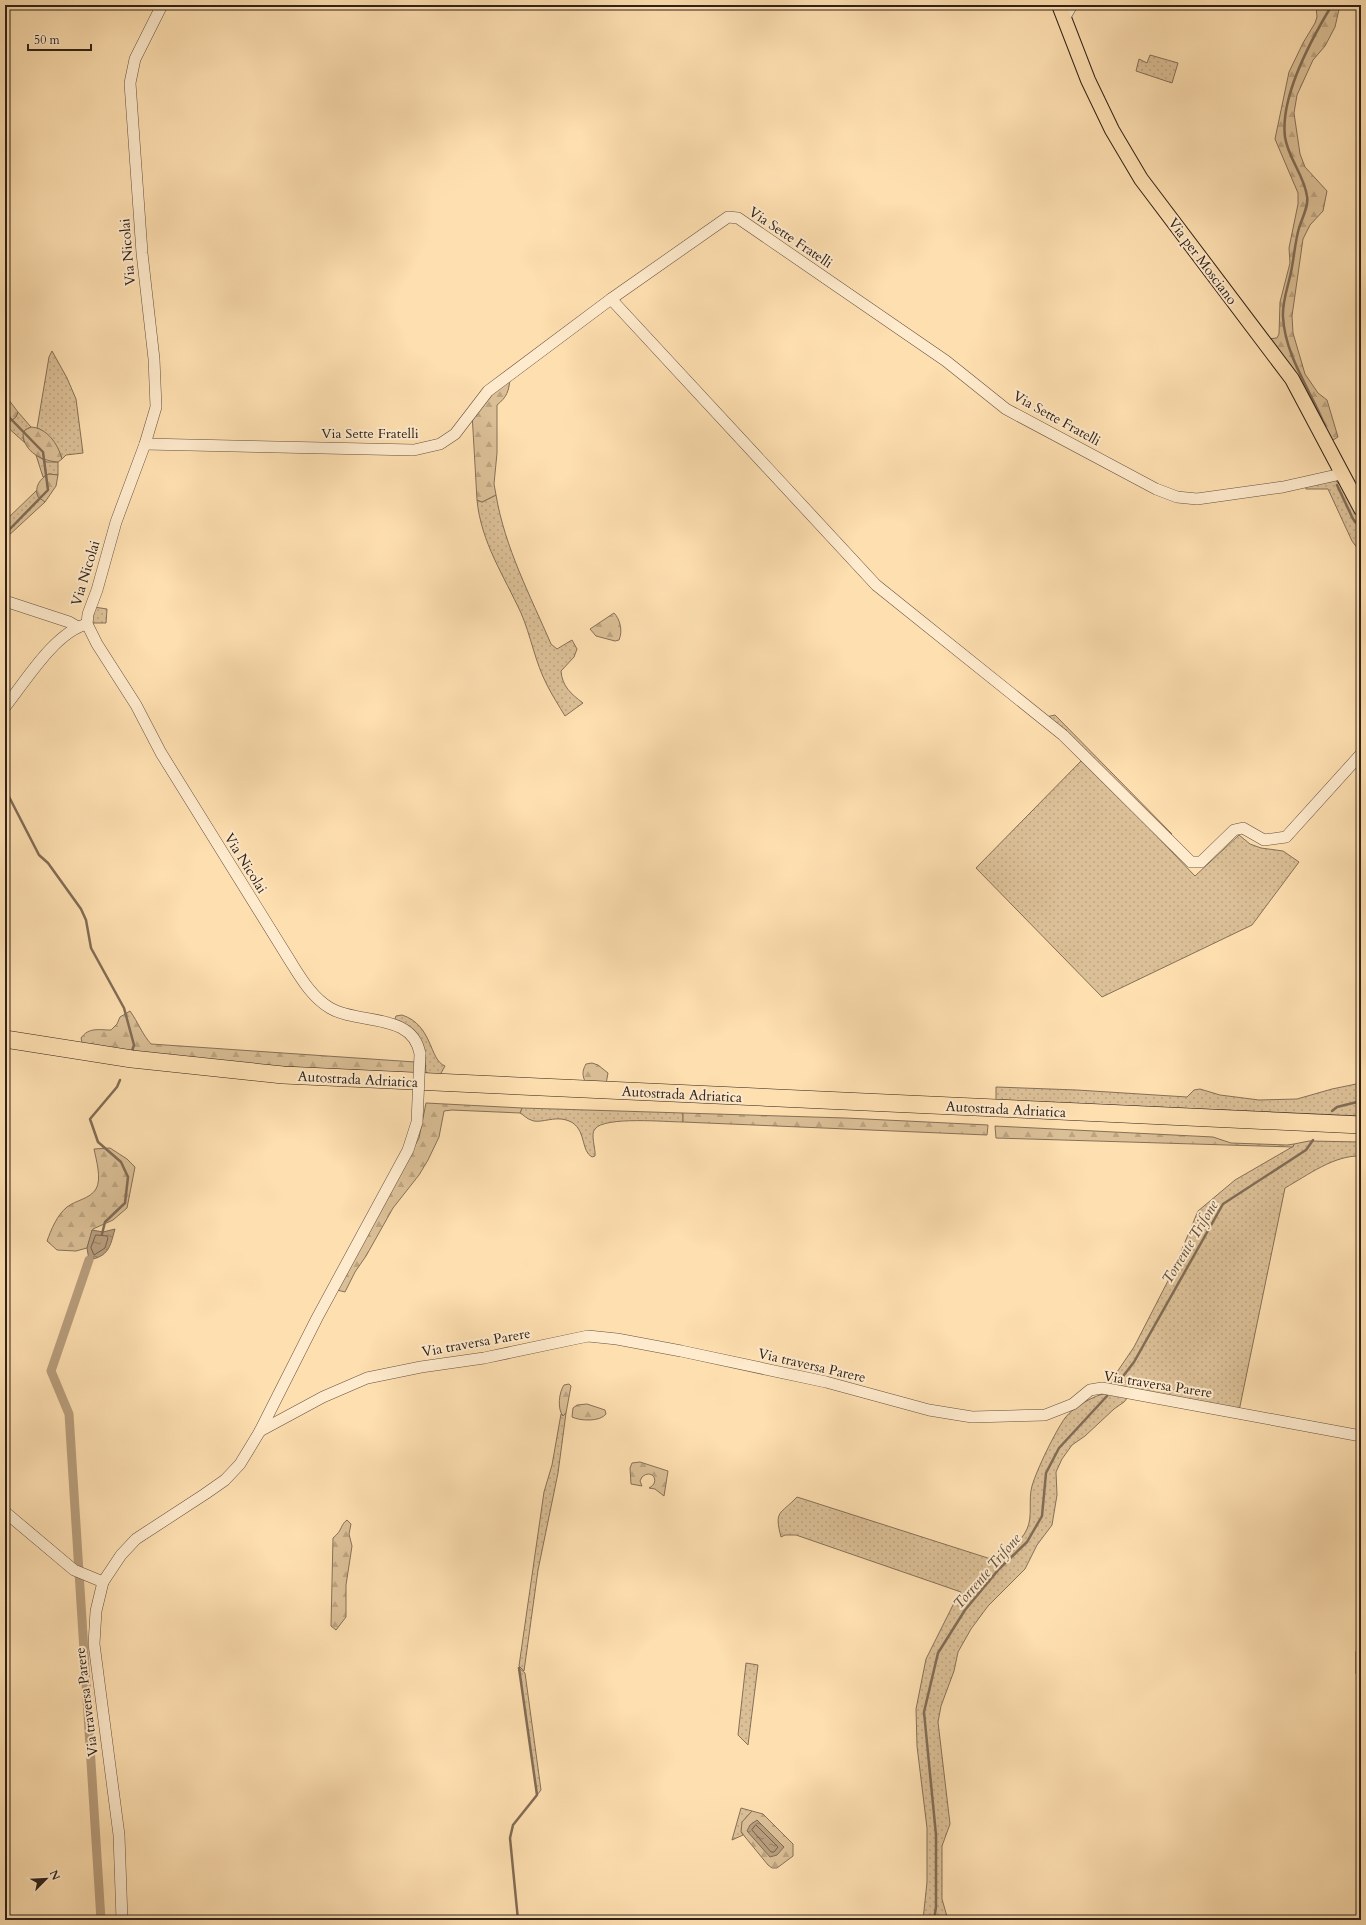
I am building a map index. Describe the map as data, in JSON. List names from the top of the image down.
{
  "streets": {
    "highway": ["Autostrada Adriatica"],
    "main road": ["Via per Mosciano"],
    "street": ["Via Sette Fratelli", "Via Nicolai", "Via traversa Parere"]
  },
  "crossings": [
    ["Via Sette Fratelli", "Via Nicolai"],
    ["Via Sette Fratelli", "Via per Mosciano"],
    ["Via Nicolai", "Via traversa Parere"]
  ],
  "water": ["Torrente Trifone"],
  "scale_bar": "50 m",
  "north": "top right"
}
